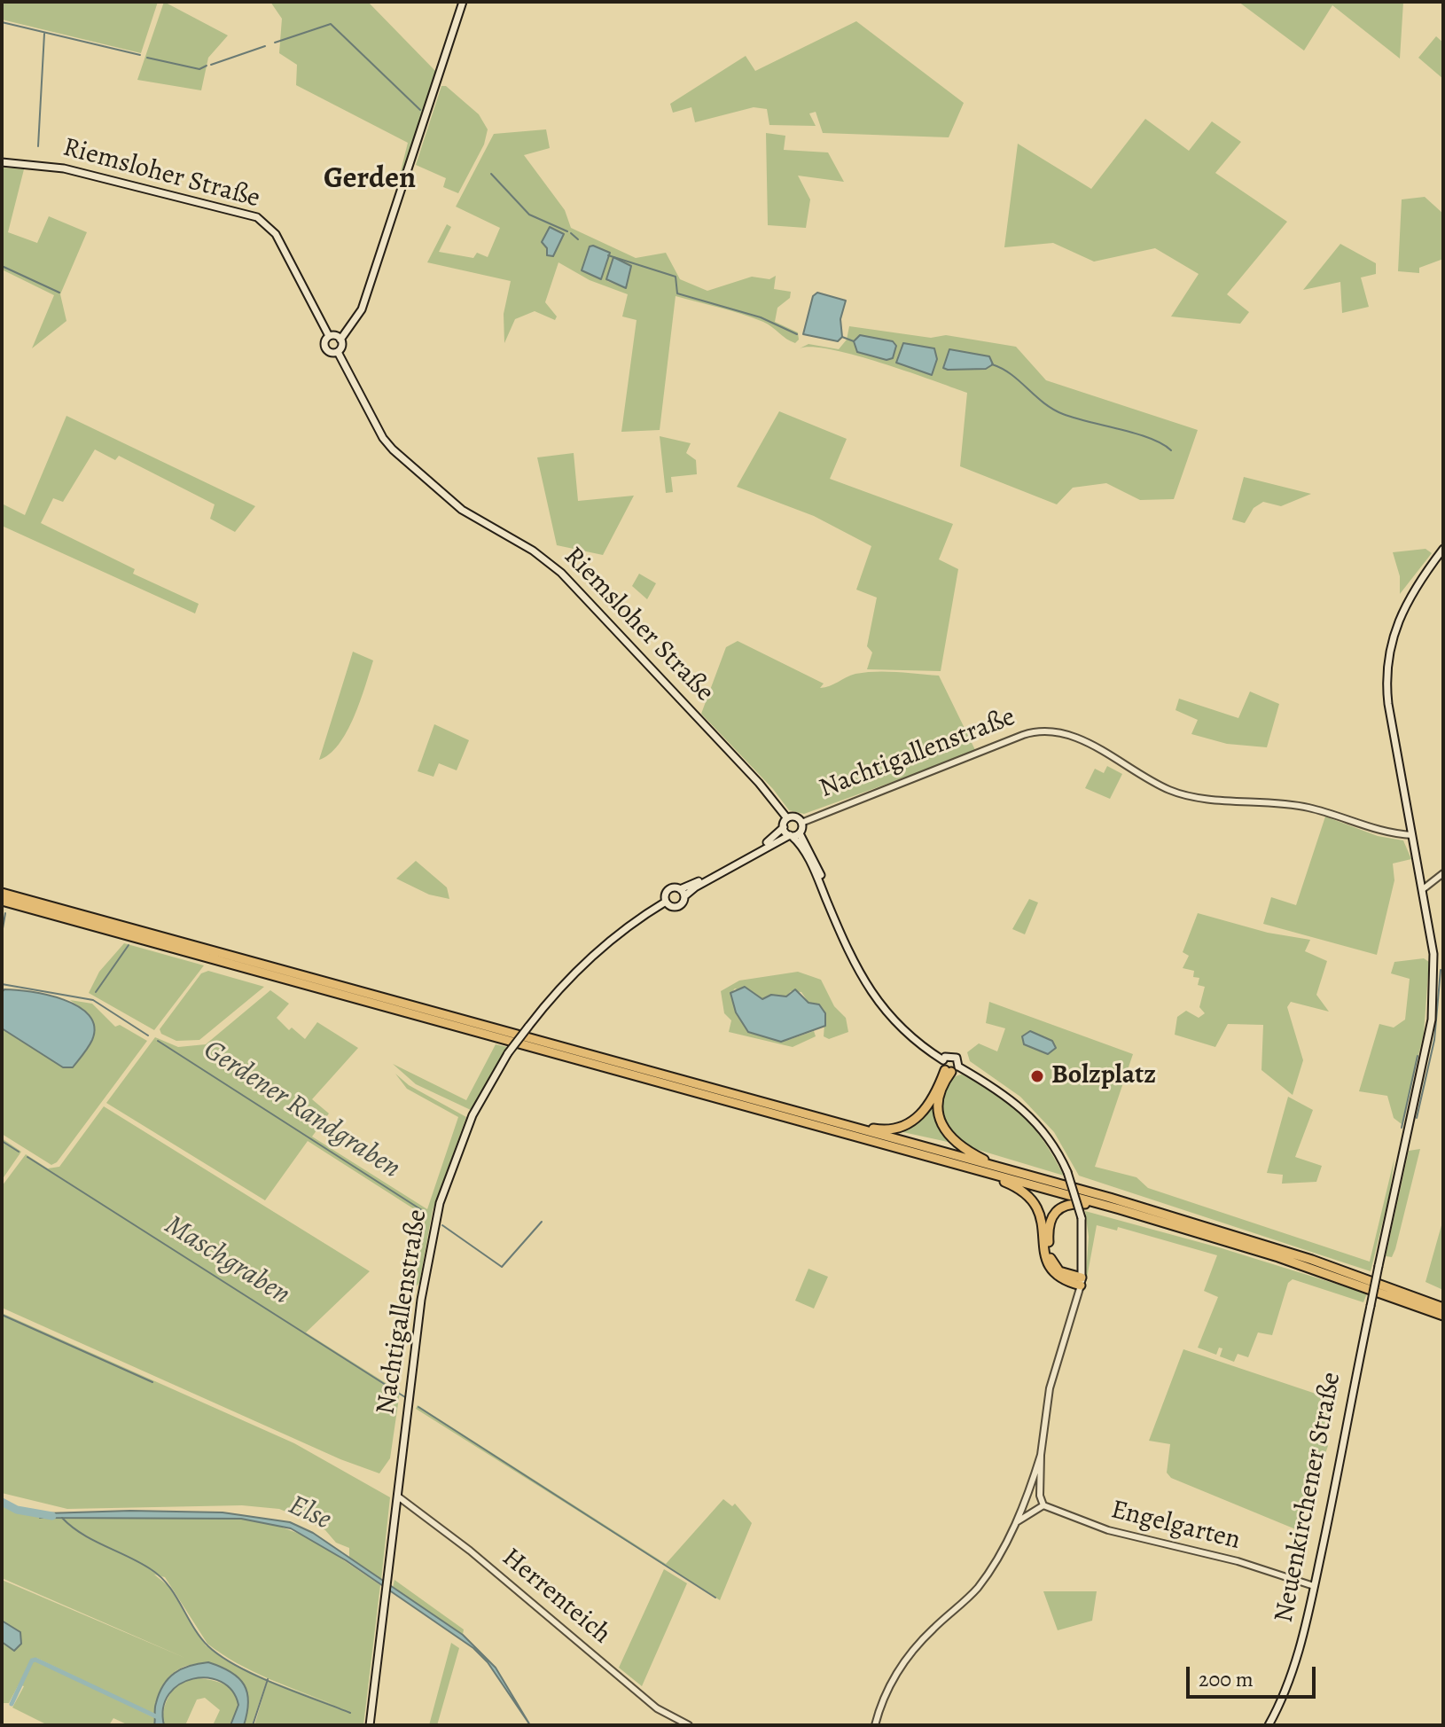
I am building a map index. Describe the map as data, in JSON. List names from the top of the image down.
{
  "streets": {
    "main road": ["Riemsloher Straße", "Nachtigallenstraße", "Neuenkirchener Straße"],
    "street": ["Engelgarten", "Herrenteich"]
  },
  "crossings": [
    ["Nachtigallenstraße", "Herrenteich"],
    ["Neuenkirchener Straße", "Engelgarten"]
  ],
  "districts": ["Gerden"],
  "water": ["Gerdener Randgraben", "Maschgraben", "Else"],
  "places": ["Bolzplatz"],
  "scale_bar": "200 m"
}
